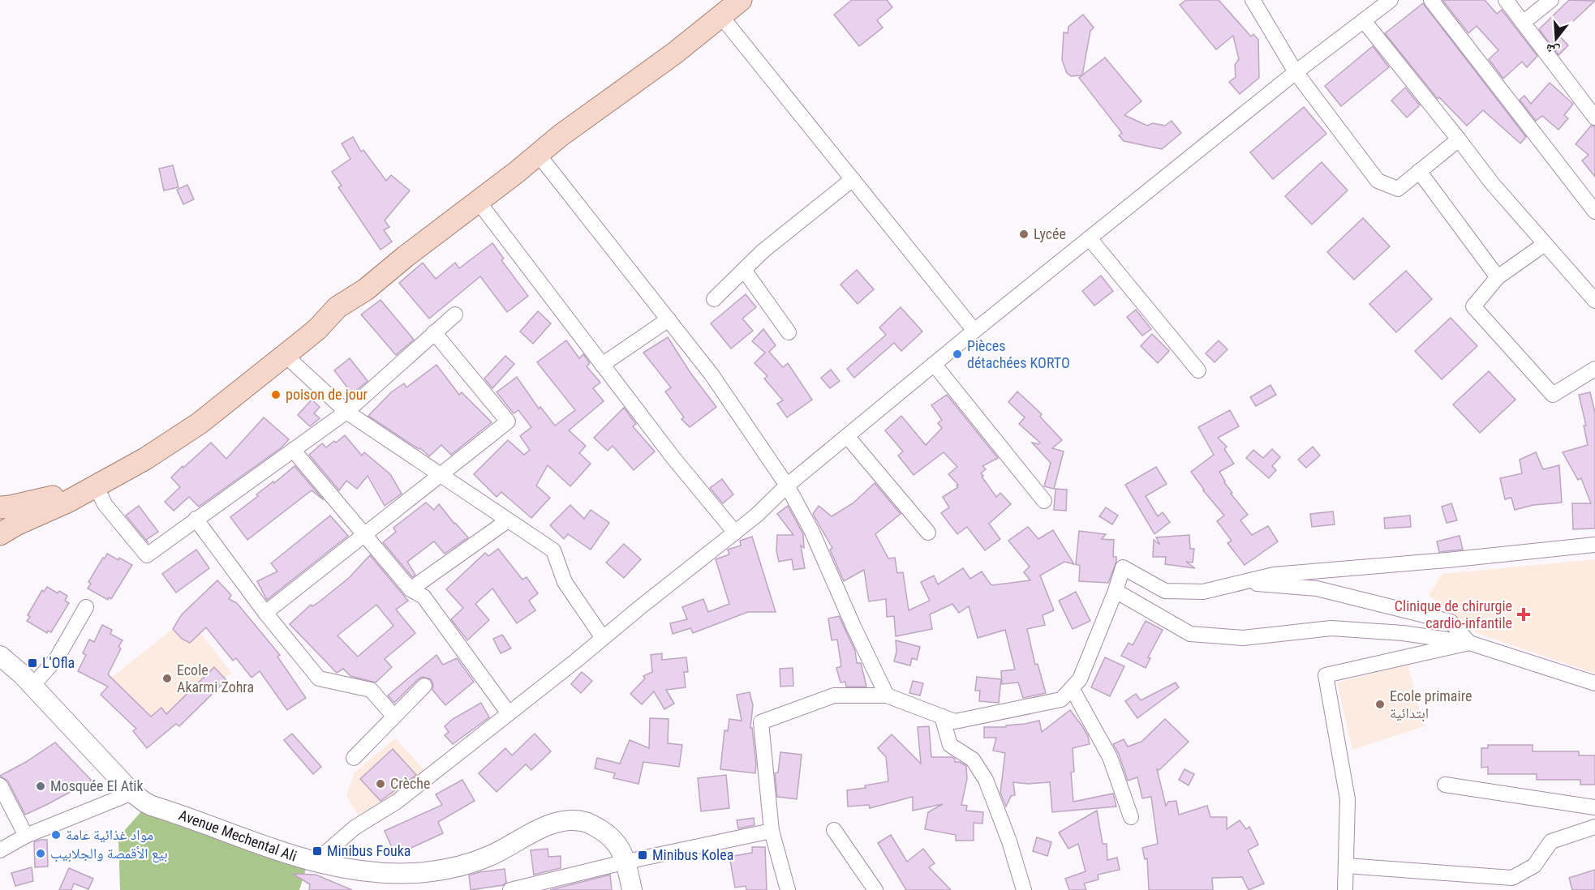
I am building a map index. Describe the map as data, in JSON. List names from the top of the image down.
{
  "streets": {
    "main road": ["Avenue Mechental Ali"]
  },
  "places": {
    "other": [
      "Lycée",
      "Pièces détachées KORTO",
      "poison de jour",
      "Ecole Akarmi Zohra",
      "Ecole primaire ابتدائية",
      "Crèche",
      "Mosquée El Atik",
      "مواد غذائية عامة",
      "بيع الأقمصة والجلابيب"
    ],
    "health": ["Clinique de chirurgie cardio-infantile"],
    "transit": ["L'Ofla", "Minibus Fouka", "Minibus Kolea"]
  },
  "north": "bottom"
}
